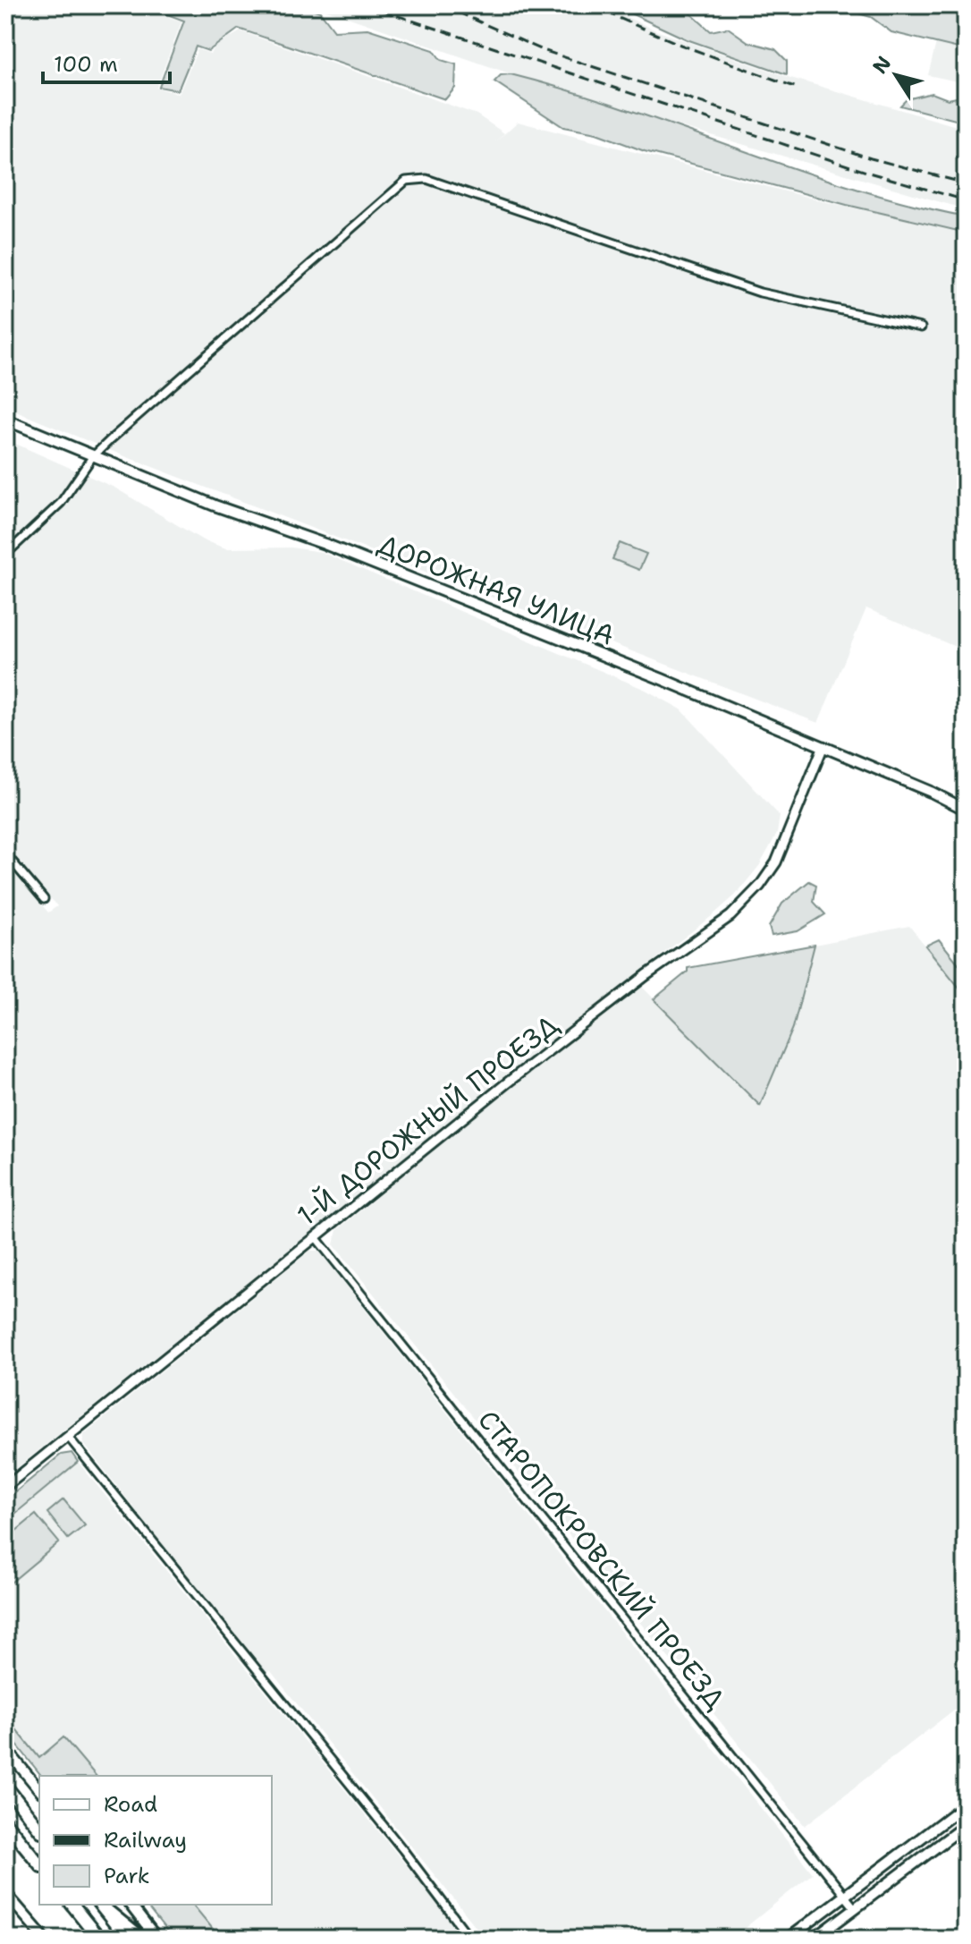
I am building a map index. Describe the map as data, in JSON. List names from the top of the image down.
{
  "streets": {
    "main road": ["ДОРОЖНАЯ УЛИЦА"],
    "street": ["1-Й ДОРОЖНЫЙ ПРОЕЗД", "СТАРОПОКРОВСКИЙ ПРОЕЗД"]
  },
  "crossings": [
    ["ДОРОЖНАЯ УЛИЦА", "1-Й ДОРОЖНЫЙ ПРОЕЗД"],
    ["1-Й ДОРОЖНЫЙ ПРОЕЗД", "СТАРОПОКРОВСКИЙ ПРОЕЗД"]
  ],
  "legend": ["Road", "Railway", "Park"],
  "scale_bar": "100 m",
  "north": "top left"
}
